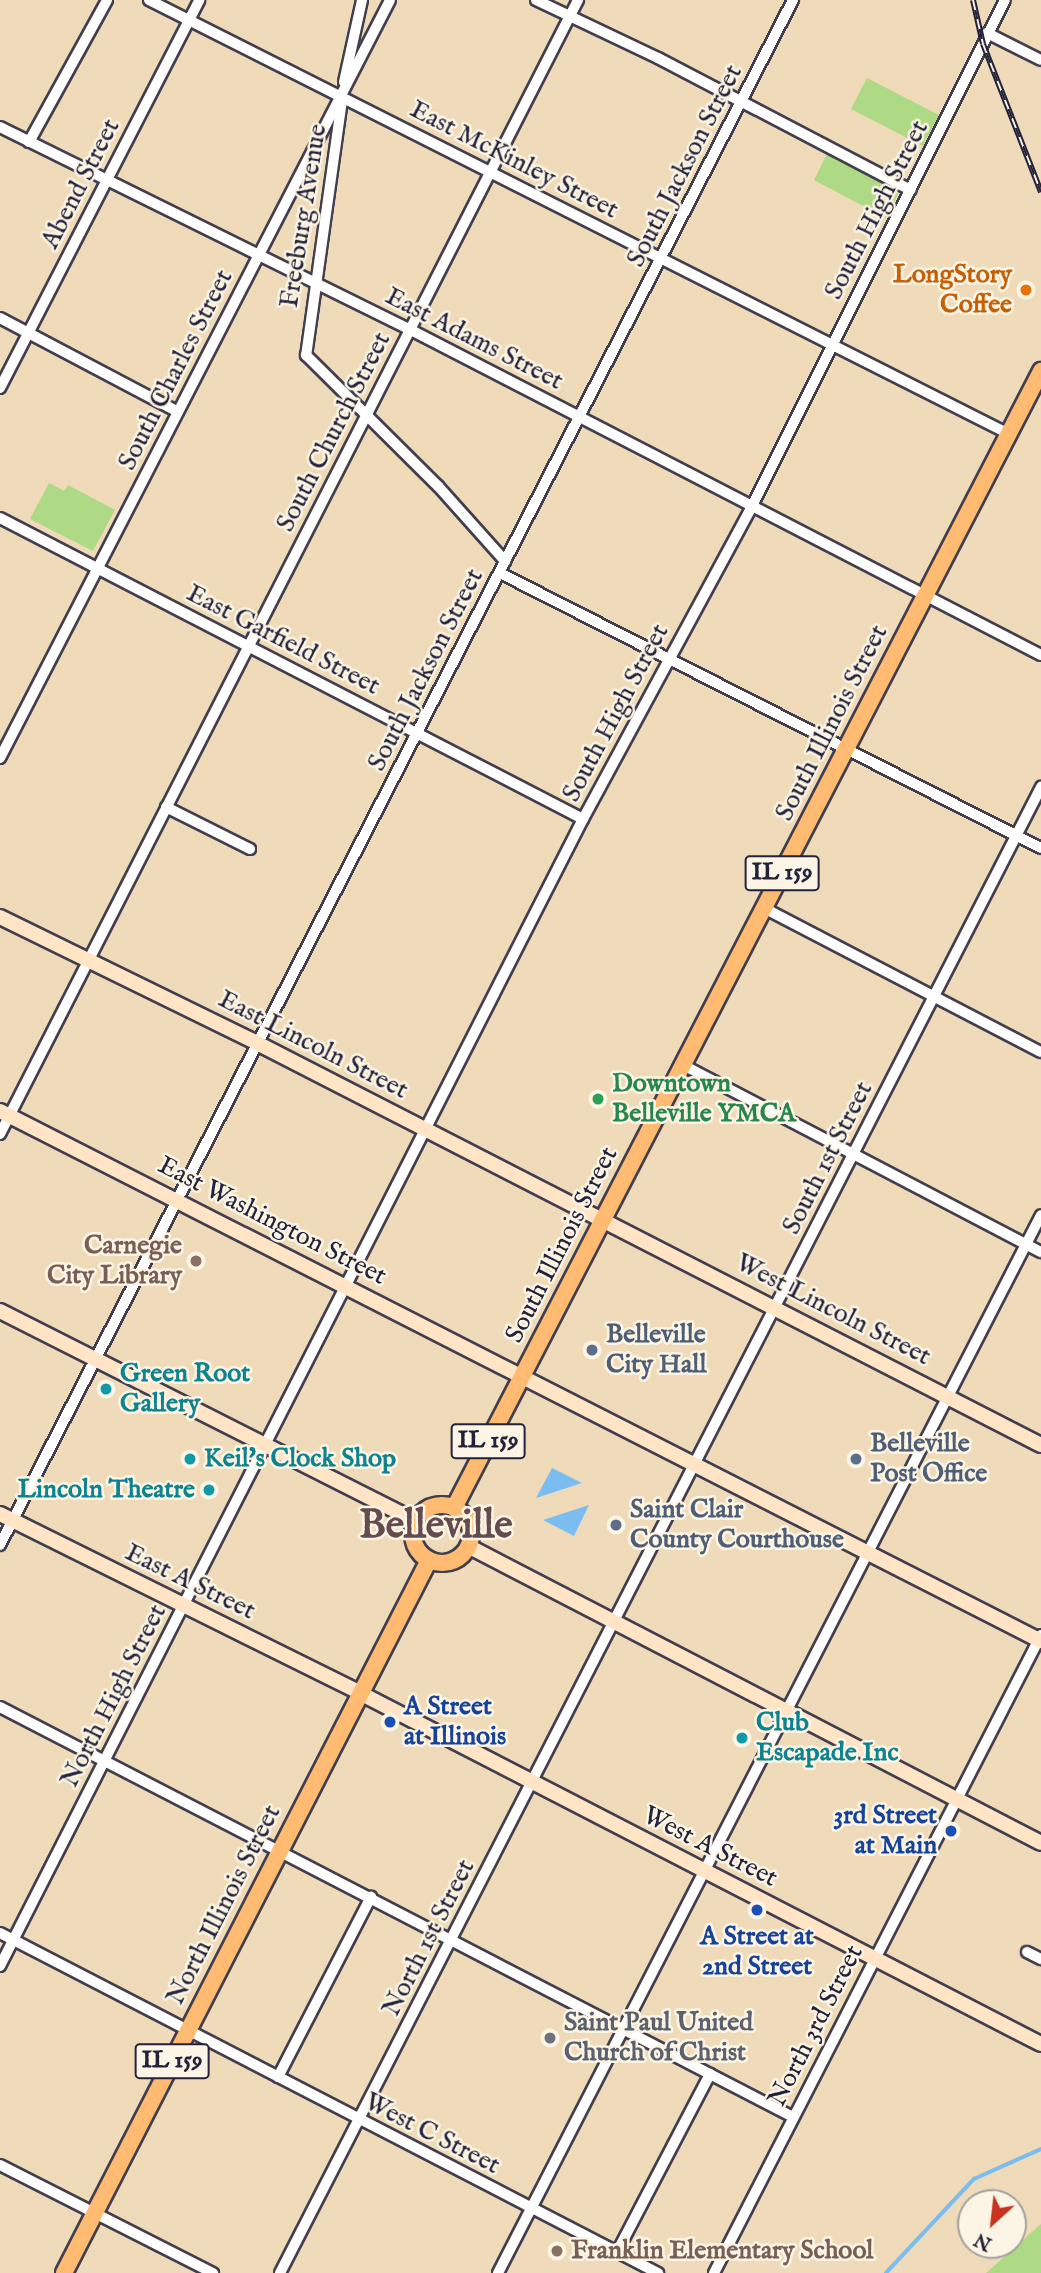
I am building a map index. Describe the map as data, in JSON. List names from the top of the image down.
{
  "streets": {
    "main road": [
      "South Illinois Street",
      "IL 159",
      "East Lincoln Street",
      "East Washington Street",
      "West Lincoln Street",
      "East A Street",
      "West A Street",
      "North Illinois Street"
    ],
    "street": [
      "East McKinley Street",
      "South Jackson Street",
      "Abend Street",
      "South High Street",
      "Freeburg Avenue",
      "East Adams Street",
      "South Charles Street",
      "South Church Street",
      "East Garfield Street",
      "South 1st Street",
      "North High Street",
      "North 1st Street",
      "North 3rd Street",
      "West C Street"
    ]
  },
  "crossings": [
    ["East McKinley Street", "South Jackson Street"],
    ["East McKinley Street", "Abend Street"],
    ["East McKinley Street", "South High Street"],
    ["East McKinley Street", "Freeburg Avenue"],
    ["East McKinley Street", "South Charles Street"],
    ["East McKinley Street", "South Church Street"],
    ["East McKinley Street", "South Illinois Street"],
    ["South Jackson Street", "East Adams Street"],
    ["South Jackson Street", "East Garfield Street"],
    ["South Jackson Street", "East Lincoln Street"],
    ["South Jackson Street", "East Washington Street"],
    ["South Jackson Street", "East A Street"],
    ["Abend Street", "East Adams Street"],
    ["South High Street", "East Adams Street"],
    ["South High Street", "East Garfield Street"],
    ["South High Street", "East Lincoln Street"],
    ["South High Street", "East Washington Street"],
    ["South High Street", "North High Street"],
    ["Freeburg Avenue", "East Adams Street"],
    ["Freeburg Avenue", "South Charles Street"],
    ["Freeburg Avenue", "South Church Street"],
    ["East Adams Street", "South Charles Street"],
    ["East Adams Street", "South Church Street"],
    ["East Adams Street", "South Illinois Street"],
    ["South Charles Street", "East Garfield Street"],
    ["South Church Street", "East Garfield Street"],
    ["South Church Street", "East Lincoln Street"],
    ["South Church Street", "East Washington Street"],
    ["South Illinois Street", "East Lincoln Street"],
    ["South Illinois Street", "East Washington Street"],
    ["South Illinois Street", "West Lincoln Street"],
    ["South Illinois Street", "North Illinois Street"],
    ["East Lincoln Street", "West Lincoln Street"],
    ["South 1st Street", "East Washington Street"],
    ["South 1st Street", "West Lincoln Street"],
    ["South 1st Street", "North 1st Street"],
    ["East Washington Street", "North 3rd Street"],
    ["East A Street", "North High Street"],
    ["East A Street", "West A Street"],
    ["East A Street", "North Illinois Street"],
    ["North High Street", "West C Street"],
    ["West A Street", "North Illinois Street"],
    ["West A Street", "North 1st Street"],
    ["West A Street", "North 3rd Street"],
    ["North Illinois Street", "West C Street"],
    ["North 1st Street", "West C Street"]
  ],
  "districts": ["Belleville"],
  "places": [
    "LongStory Coffee",
    "Downtown Belleville YMCA",
    "Carnegie City Library",
    "Belleville City Hall",
    "Green Root Gallery",
    "Keil's Clock Shop",
    "Belleville Post Office",
    "Lincoln Theatre",
    "Saint Clair County Courthouse",
    "A Street at Illinois",
    "Club Escapade Inc",
    "3rd Street at Main",
    "A Street at 2nd Street",
    "Saint Paul United Church of Christ",
    "Franklin Elementary School"
  ],
  "north": "bottom left"
}
